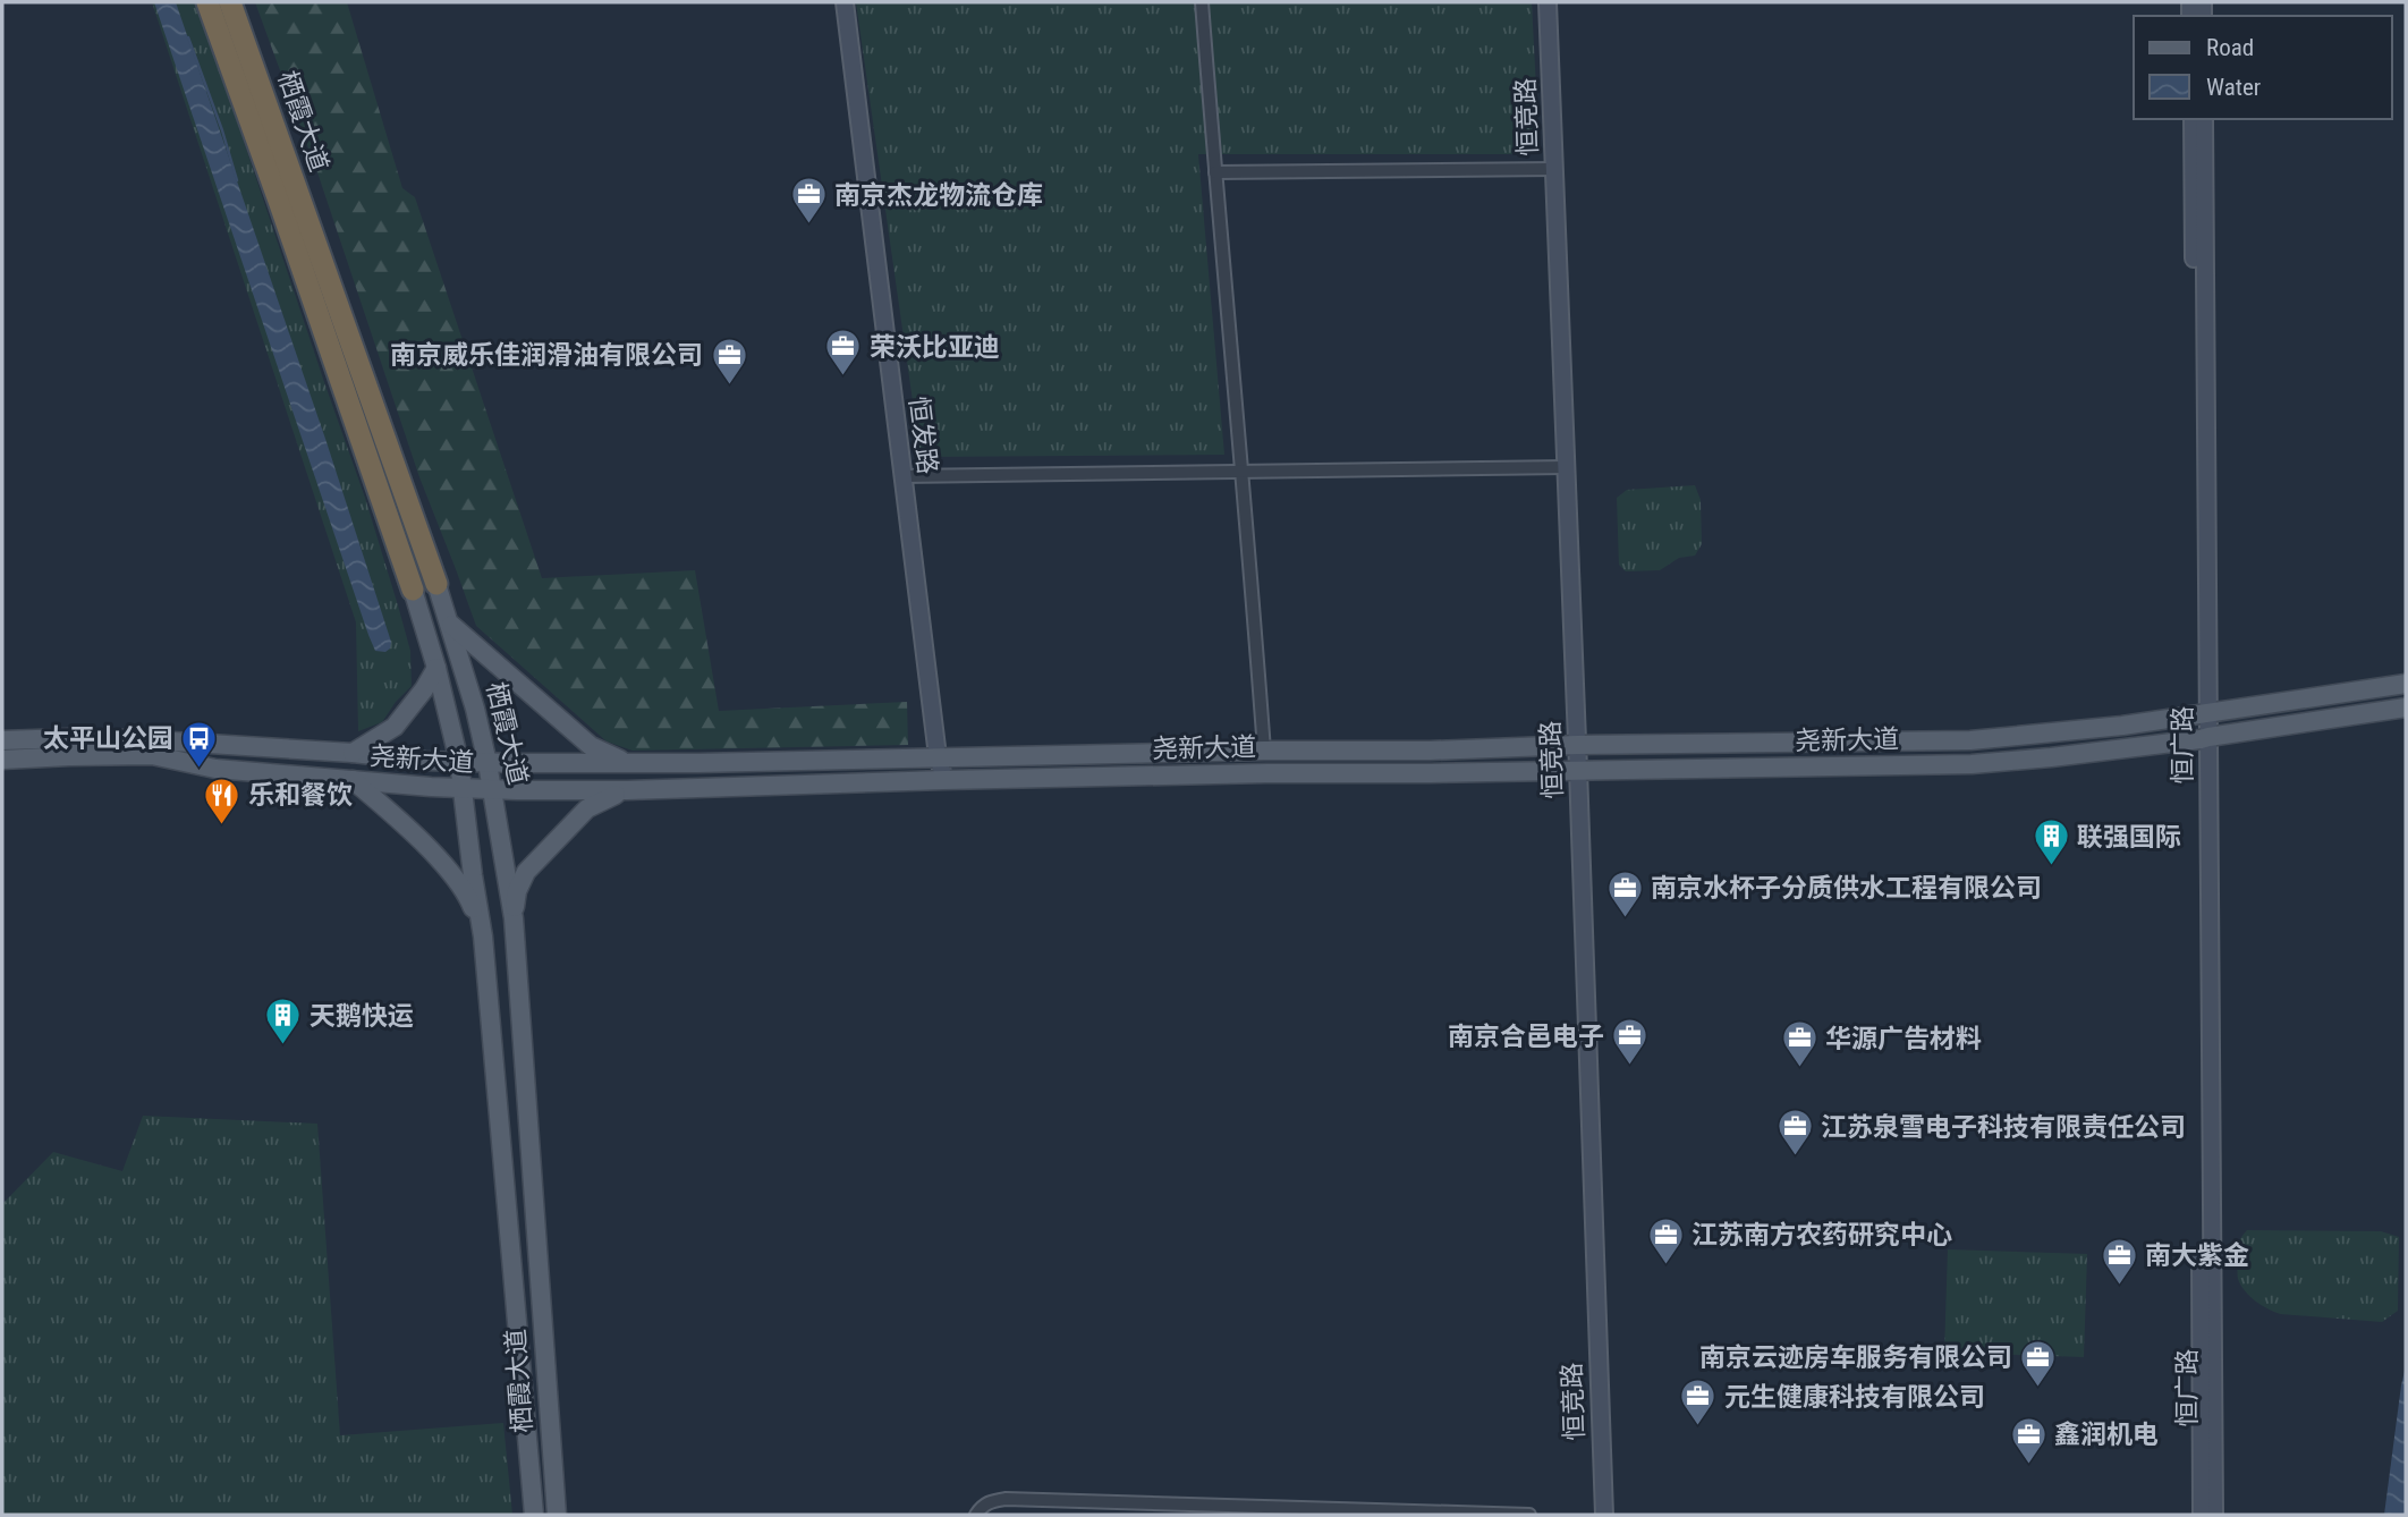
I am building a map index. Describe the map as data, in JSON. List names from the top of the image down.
{
  "streets": {
    "highway": ["栖霞大道"],
    "main road": ["尧新大道"],
    "street": ["恒竞路", "恒发路", "恒广路"]
  },
  "crossings": [
    ["恒竞路", "尧新大道"],
    ["栖霞大道", "尧新大道"],
    ["恒发路", "尧新大道"],
    ["尧新大道", "恒广路"]
  ],
  "places": {
    "office": [
      "南京杰龙物流仓库",
      "荣沃比亚迪",
      "南京威乐佳润滑油有限公司",
      "南京水杯子分质供水工程有限公司",
      "南京合邑电子",
      "华源广告材料",
      "江苏泉雪电子科技有限责任公司",
      "江苏南方农药研究中心",
      "南大紫金",
      "南京云迹房车服务有限公司",
      "元生健康科技有限公司",
      "鑫润机电"
    ],
    "bus stop": ["太平山公园"],
    "restaurant": ["乐和餐饮"],
    "building": ["联强国际", "天鹅快运"]
  },
  "legend": ["Road", "Water"]
}
